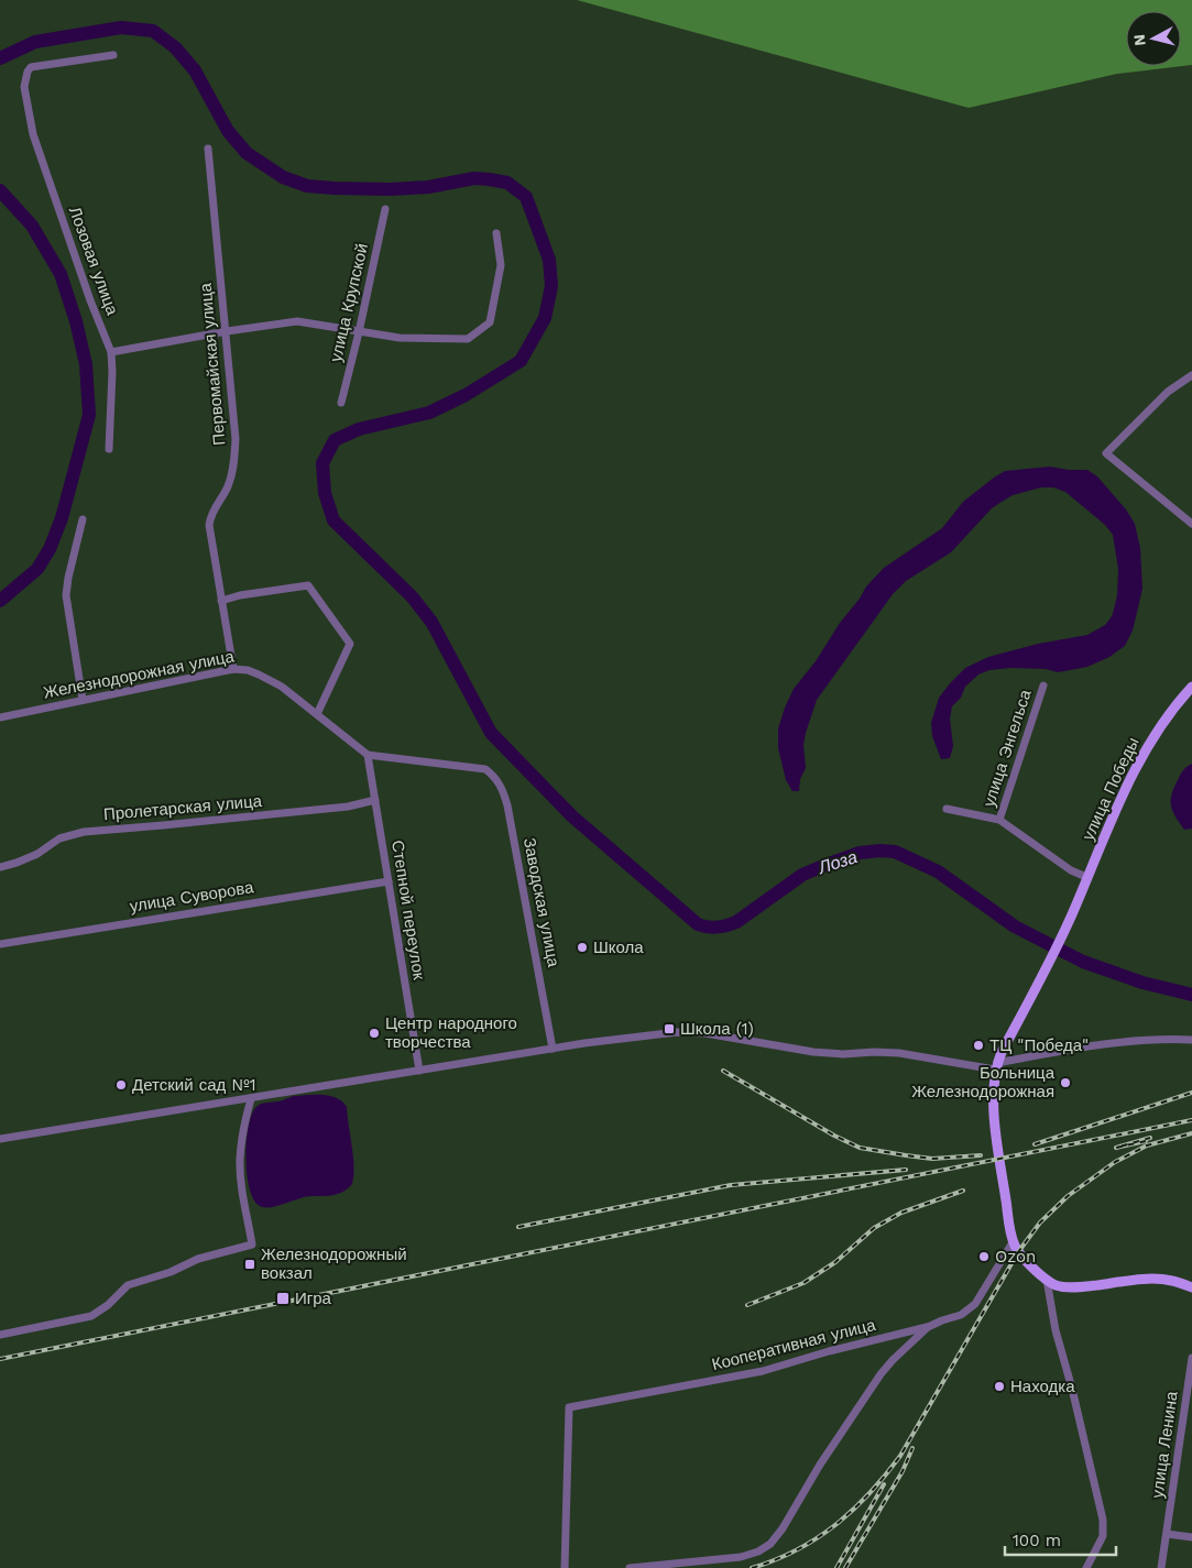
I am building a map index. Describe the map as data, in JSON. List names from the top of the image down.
{
  "streets": {
    "main road": ["улица Победы"],
    "street": [
      "Лозовая улица",
      "улица Крупской",
      "Первомайская улица",
      "Железнодорожная улица",
      "улица Энгельса",
      "Пролетарская улица",
      "улица Суворова",
      "Заводская улица",
      "Степной переулок",
      "Кооперативная улица",
      "улица Ленина"
    ]
  },
  "crossings": [
    ["Первомайская улица", "Железнодорожная улица"],
    ["Железнодорожная улица", "Заводская улица"],
    ["Железнодорожная улица", "Степной переулок"],
    ["Пролетарская улица", "Степной переулок"],
    ["улица Суворова", "Степной переулок"],
    ["Заводская улица", "Степной переулок"]
  ],
  "water": ["Лоза"],
  "places": {
    "other": [
      "Школа",
      "Центр народного творчества",
      "ТЦ \"Победа\"",
      "Больница Железнодорожная",
      "Детский сад №1",
      "Ozon",
      "Находка"
    ],
    "transit": ["Школа (1)", "Железнодорожный вокзал", "Игра"]
  },
  "scale_bar": "100 m",
  "north": "left"
}
